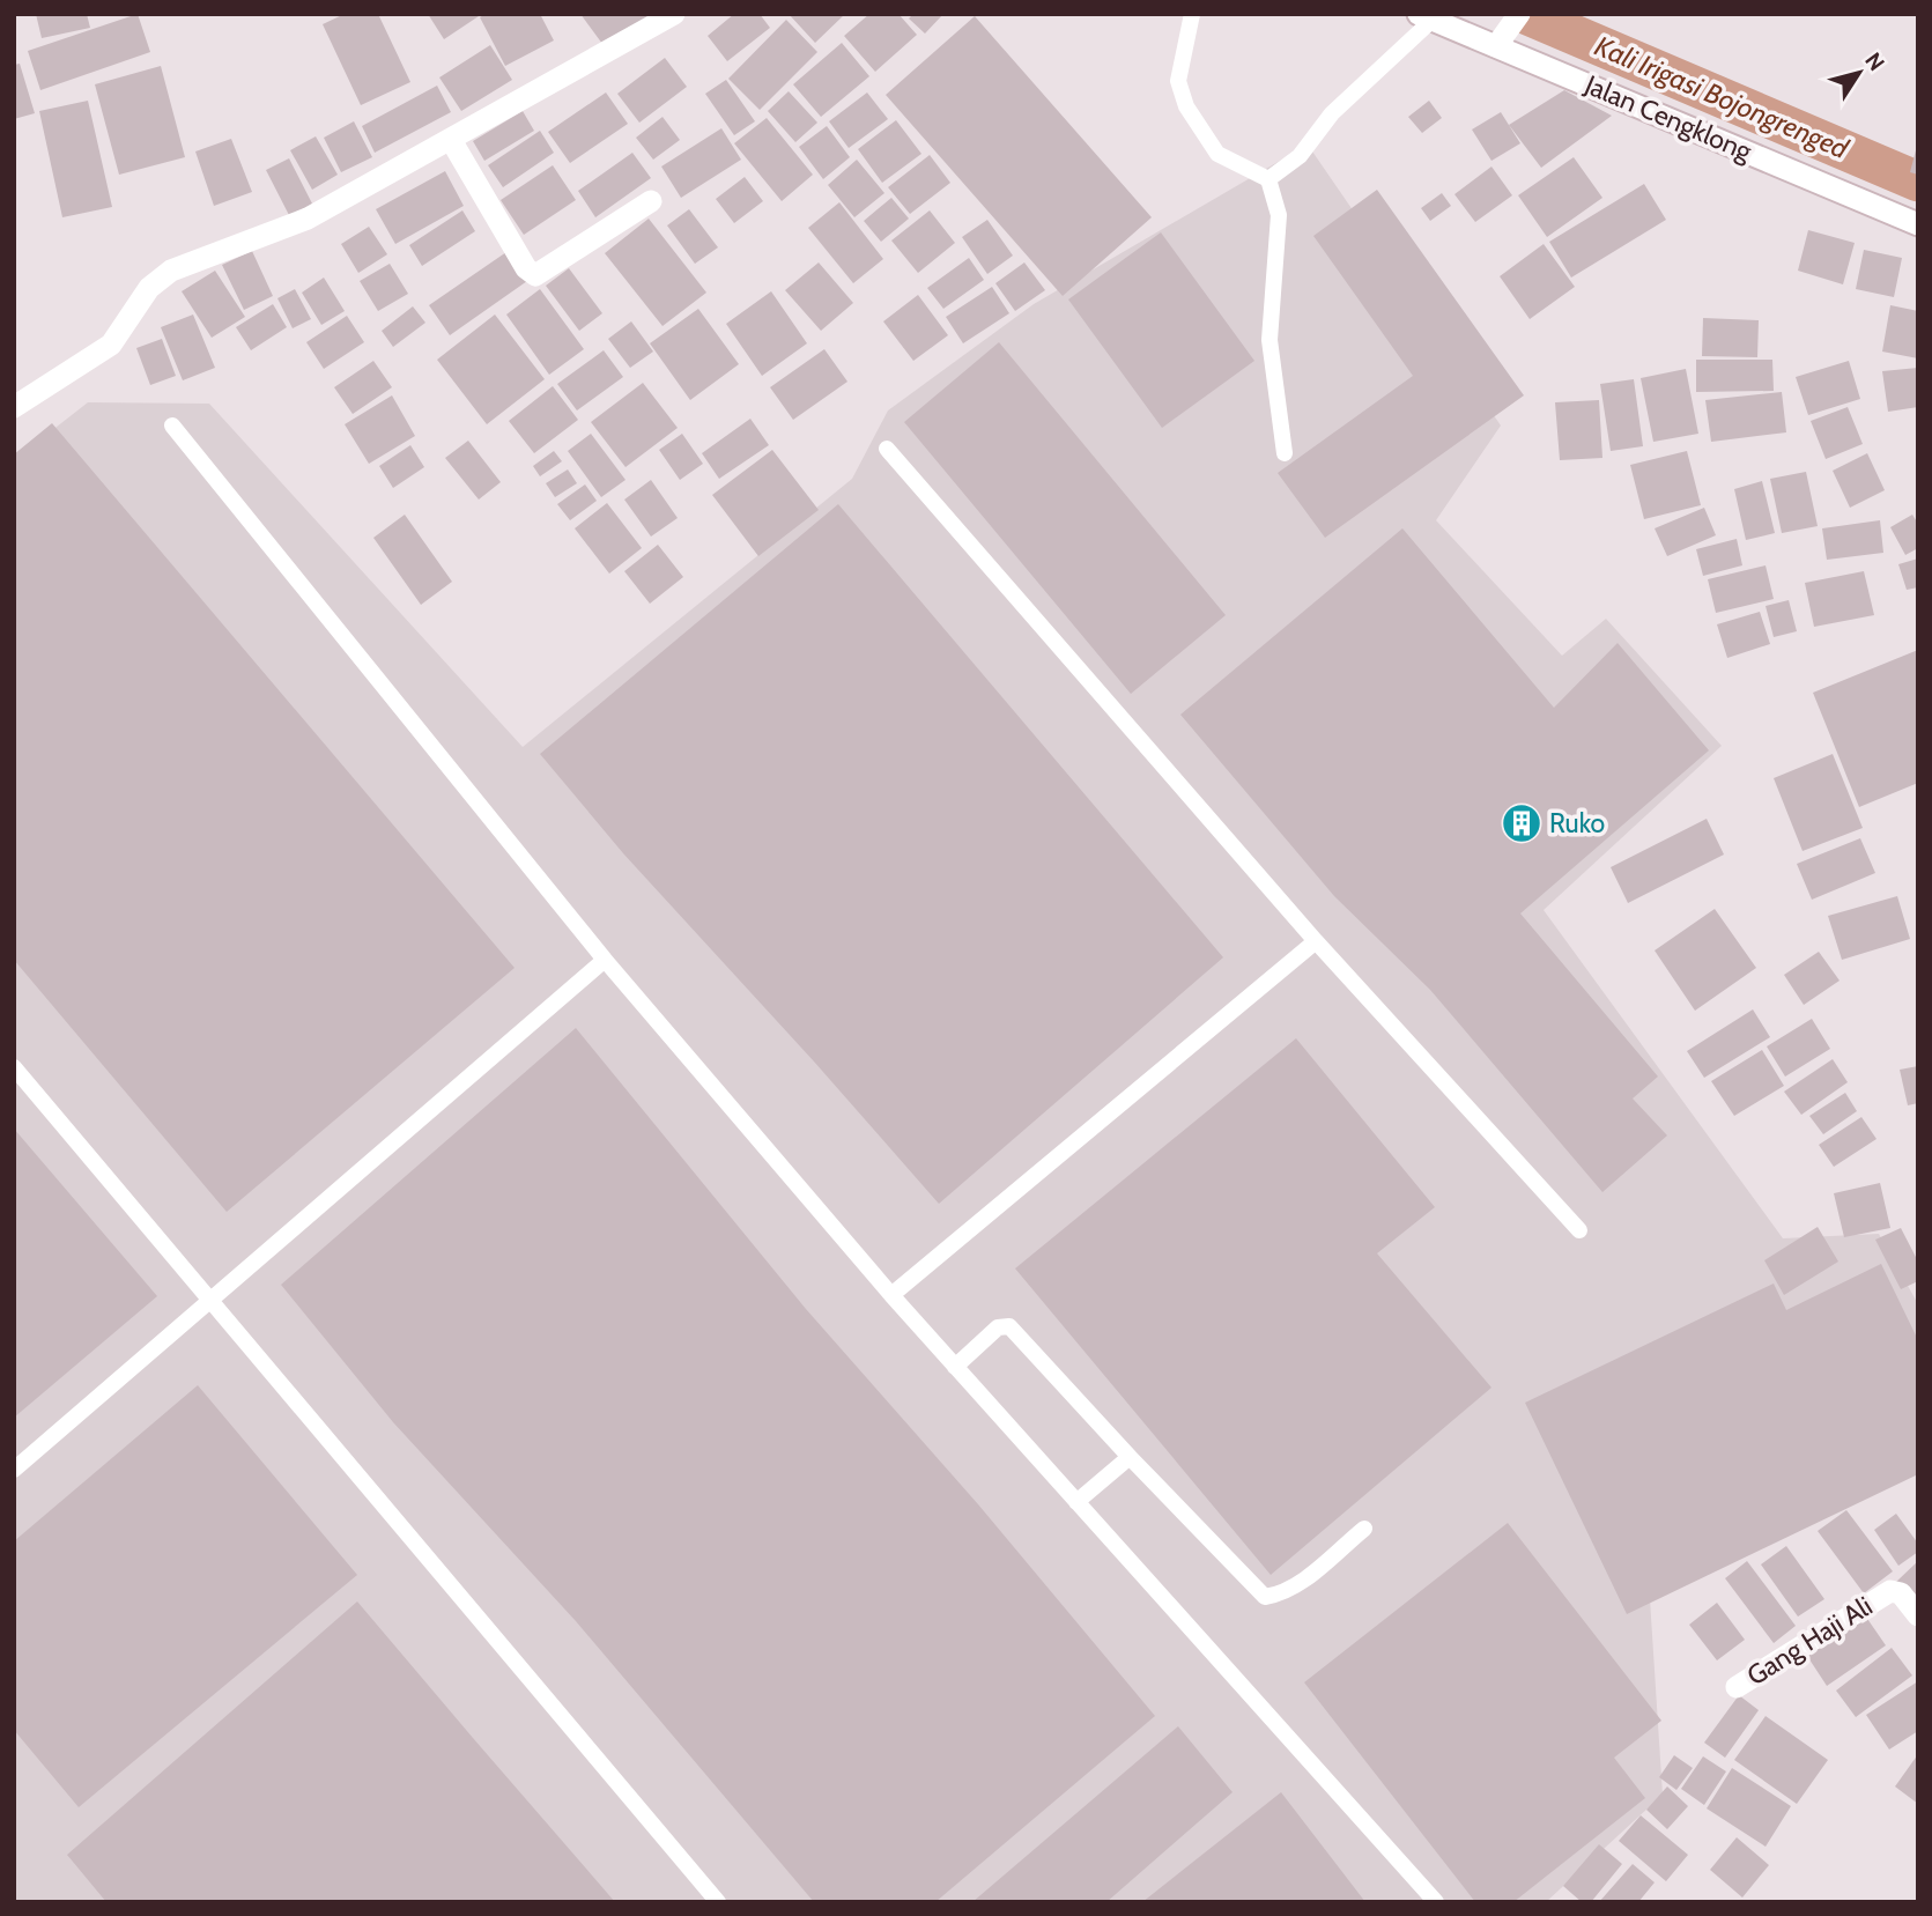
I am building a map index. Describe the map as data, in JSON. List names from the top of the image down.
{
  "streets": {
    "street": ["Jalan Cengklong", "Gang Haji Ali"]
  },
  "water": ["Kali Irigasi Bojongrenged"],
  "places": {
    "building": ["Ruko"]
  },
  "north": "top right"
}
